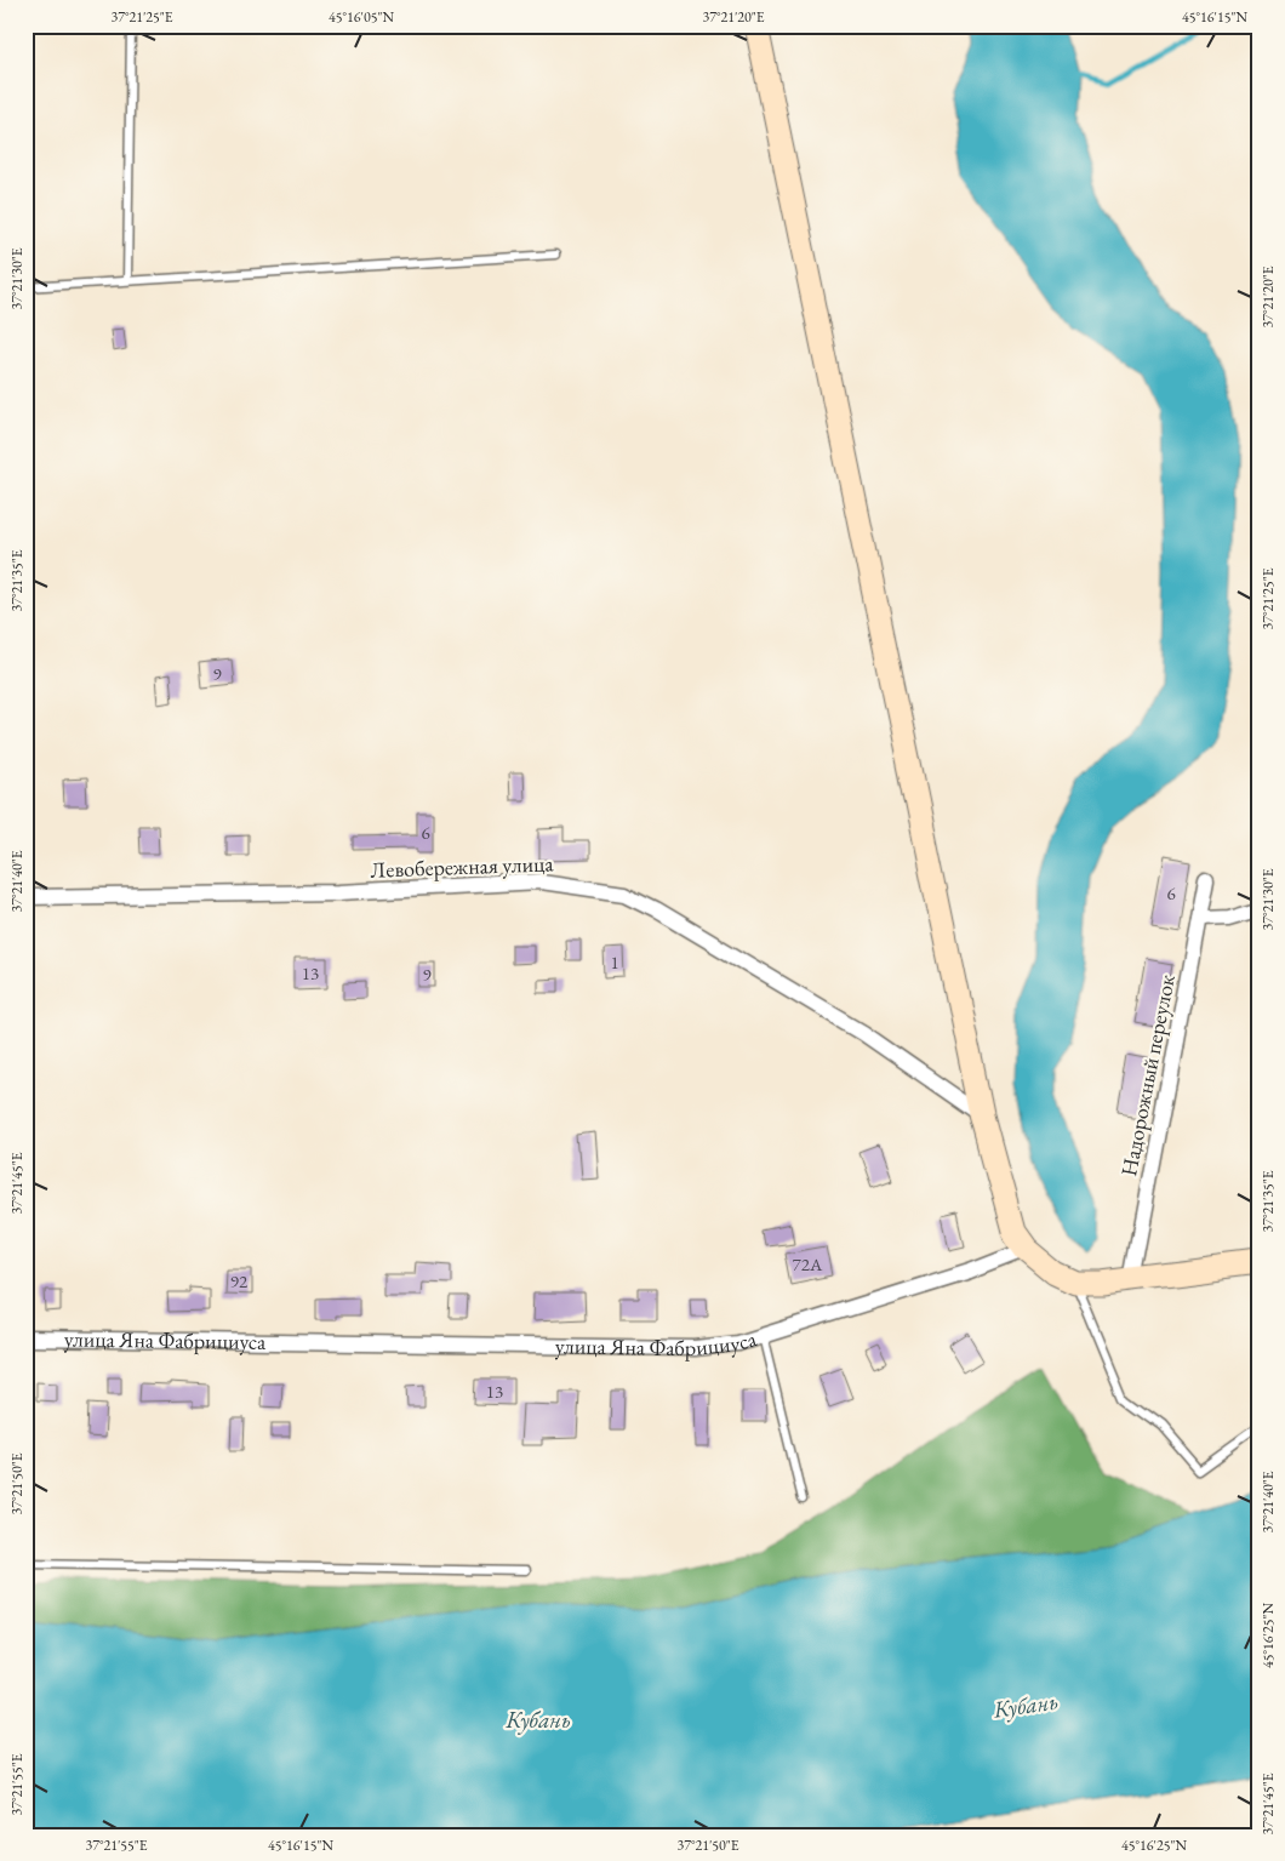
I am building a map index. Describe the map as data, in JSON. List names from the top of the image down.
{
  "streets": {
    "street": ["Левобережная улица", "Надорожный переулок", "улица Яна Фабрициуса"]
  },
  "water": ["Кубань"],
  "house_numbers": [
    "9",
    "6",
    "6",
    "1",
    "13",
    "9",
    "72А",
    "92",
    "13"
  ],
  "coordinates": [
    "37°21'25\"E",
    "45°16'05\"N",
    "37°21'20\"E",
    "45°16'15\"N",
    "37°21'30\"E",
    "37°21'35\"E",
    "37°21'40\"E",
    "37°21'45\"E",
    "37°21'50\"E",
    "45°16'25\"N",
    "37°21'55\"E"
  ]
}
